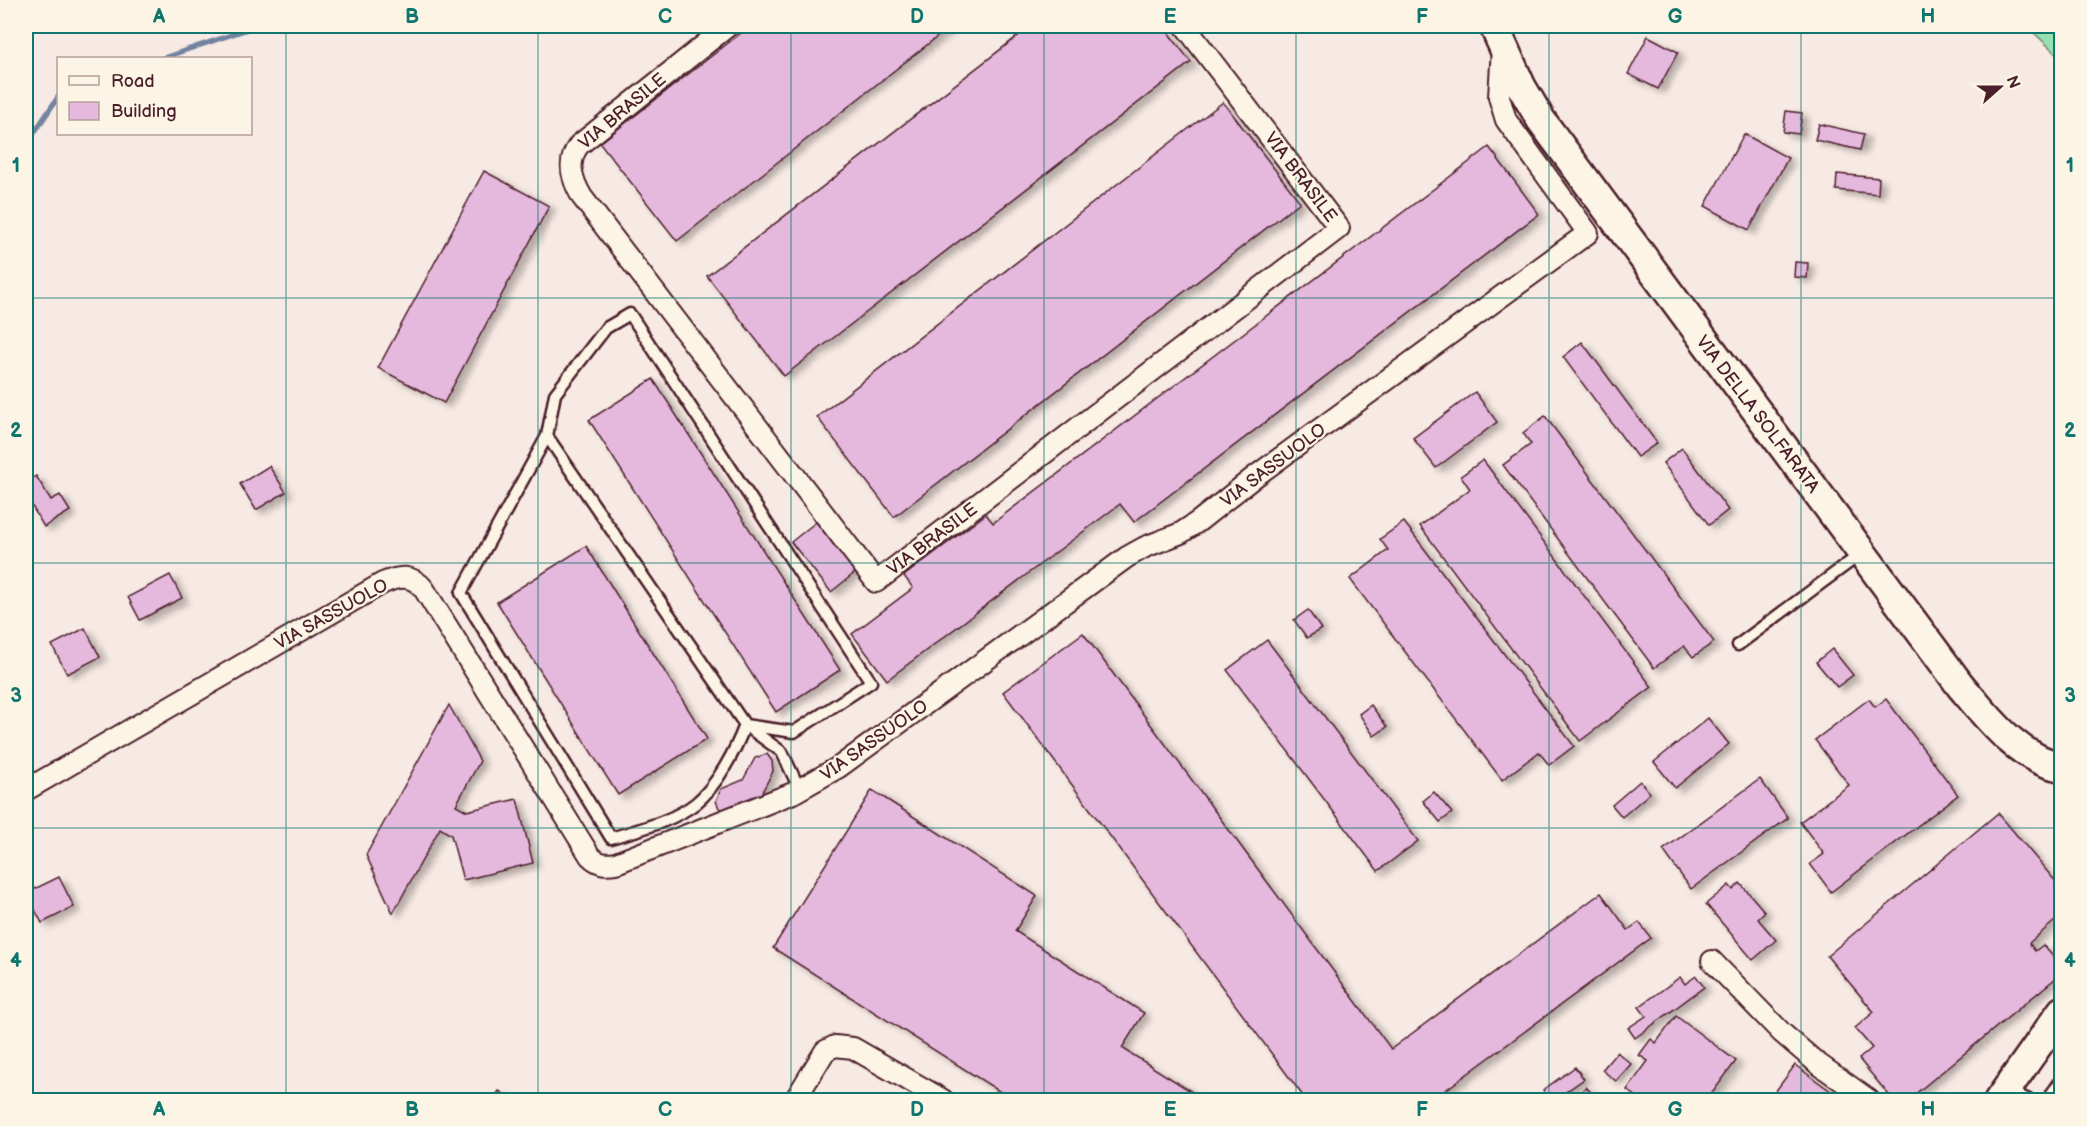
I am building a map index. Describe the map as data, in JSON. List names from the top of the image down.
{
  "streets": {
    "main road": ["VIA DELLA SOLFARATA"],
    "street": ["VIA BRASILE", "VIA SASSUOLO"]
  },
  "crossings": [
    ["VIA DELLA SOLFARATA", "VIA SASSUOLO"]
  ],
  "legend": ["Road", "Building"],
  "north": "right",
  "grid": {
    "columns": [
      "A",
      "B",
      "C",
      "D",
      "E",
      "F",
      "G",
      "H"
    ],
    "rows": [
      "1",
      "2",
      "3",
      "4"
    ]
  }
}
